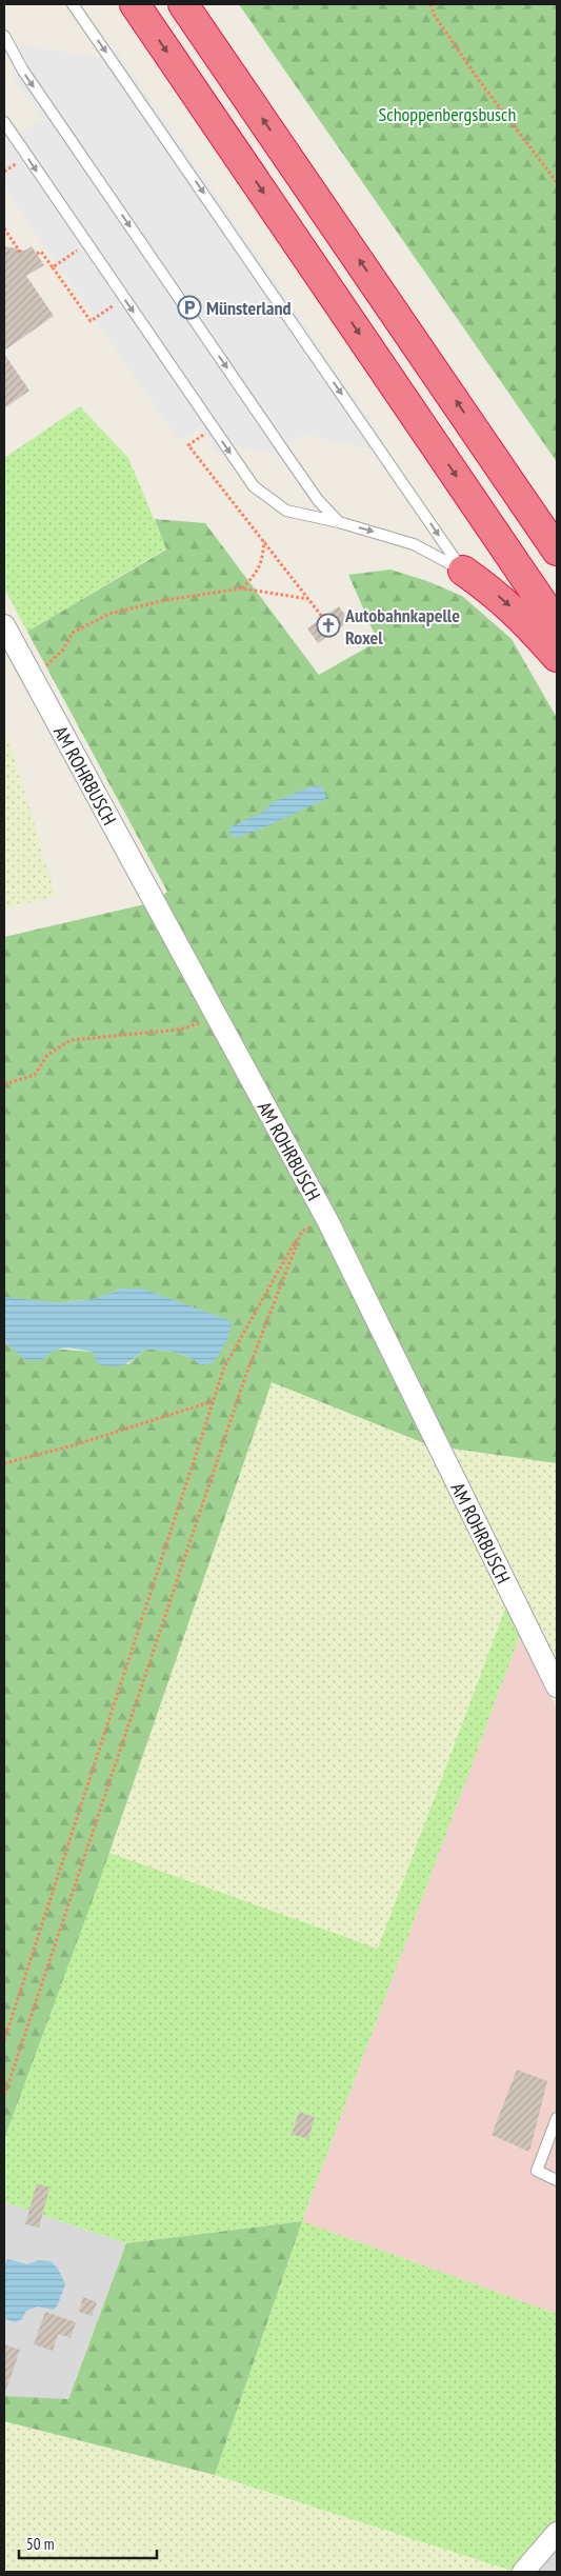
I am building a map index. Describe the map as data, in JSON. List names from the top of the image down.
{
  "streets": {
    "street": ["AM ROHRBUSCH"]
  },
  "parks": ["Schoppenbergsbusch"],
  "places": {
    "parking": ["Münsterland"],
    "church": ["Autobahnkapelle Roxel"]
  },
  "scale_bar": "50 m"
}
